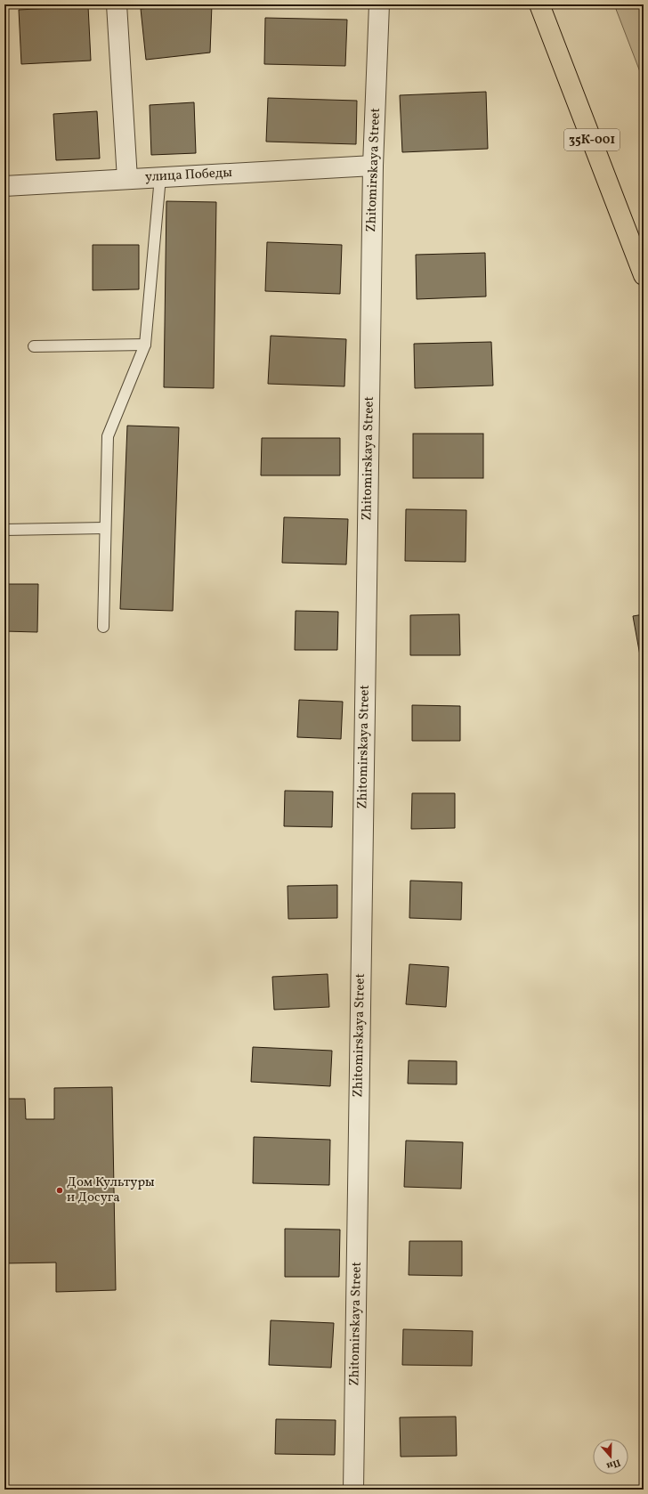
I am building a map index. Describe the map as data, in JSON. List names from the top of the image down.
{
  "streets": {
    "highway": ["35К-001"],
    "street": ["Zhitomirskaya Street", "улица Победы"]
  },
  "crossings": [
    ["Zhitomirskaya Street", "улица Победы"]
  ],
  "places": ["Дом Культуры и Досуга"],
  "north": "bottom"
}
